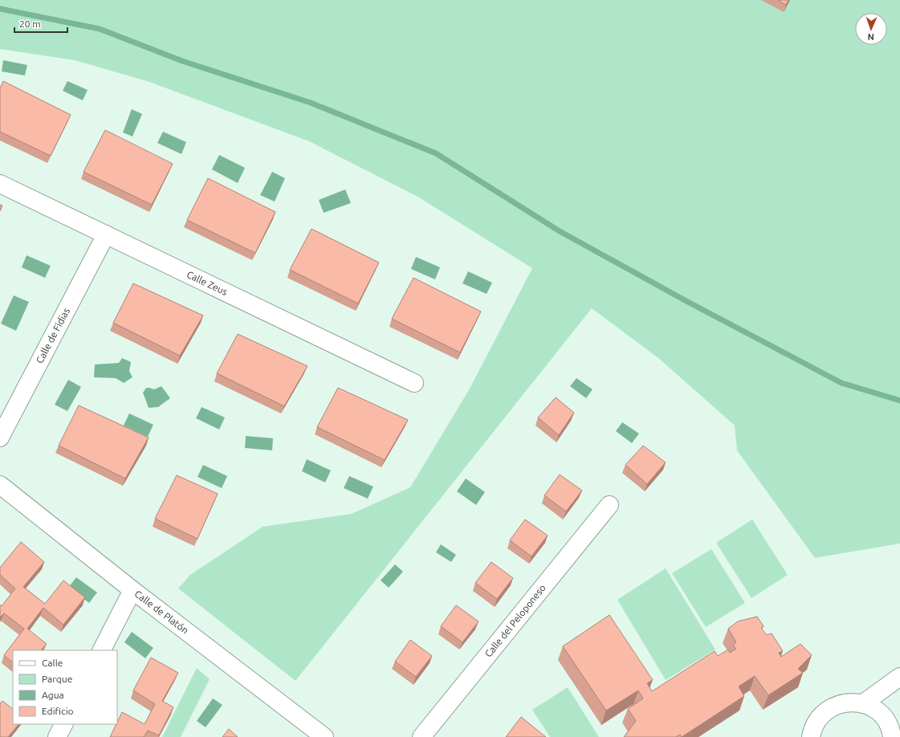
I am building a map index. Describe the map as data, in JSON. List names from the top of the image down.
{
  "streets": {
    "street": [
      "Calle Zeus",
      "Calle de Fidias",
      "Calle de Platón",
      "Calle del Peloponeso"
    ]
  },
  "crossings": [
    ["Calle Zeus", "Calle de Fidias"]
  ],
  "legend": [
    "Calle",
    "Parque",
    "Agua",
    "Edificio"
  ],
  "scale_bar": "20 m",
  "north": "bottom"
}
